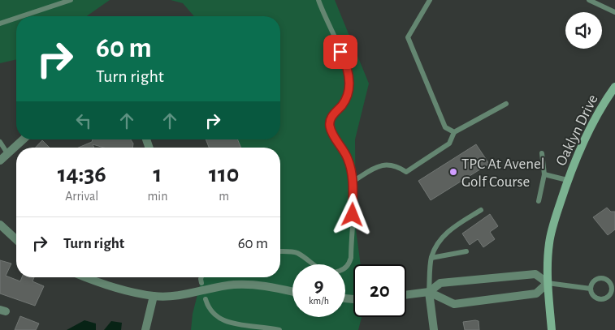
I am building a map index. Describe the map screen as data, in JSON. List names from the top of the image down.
{
  "streets": {
    "street": ["Oaklyn Drive"]
  },
  "places": ["TPC At Avenel Golf Course"],
  "page": {
    "turn": ["60 m", "Turn right"],
    "eta": [
      "14:36",
      "Arrival",
      "1",
      "min",
      "110",
      "m"
    ],
    "list": [
      {
        "name": "Turn right",
        "value": "60 m"
      }
    ],
    "speed": "9 km/h",
    "limit": "20"
  }
}
